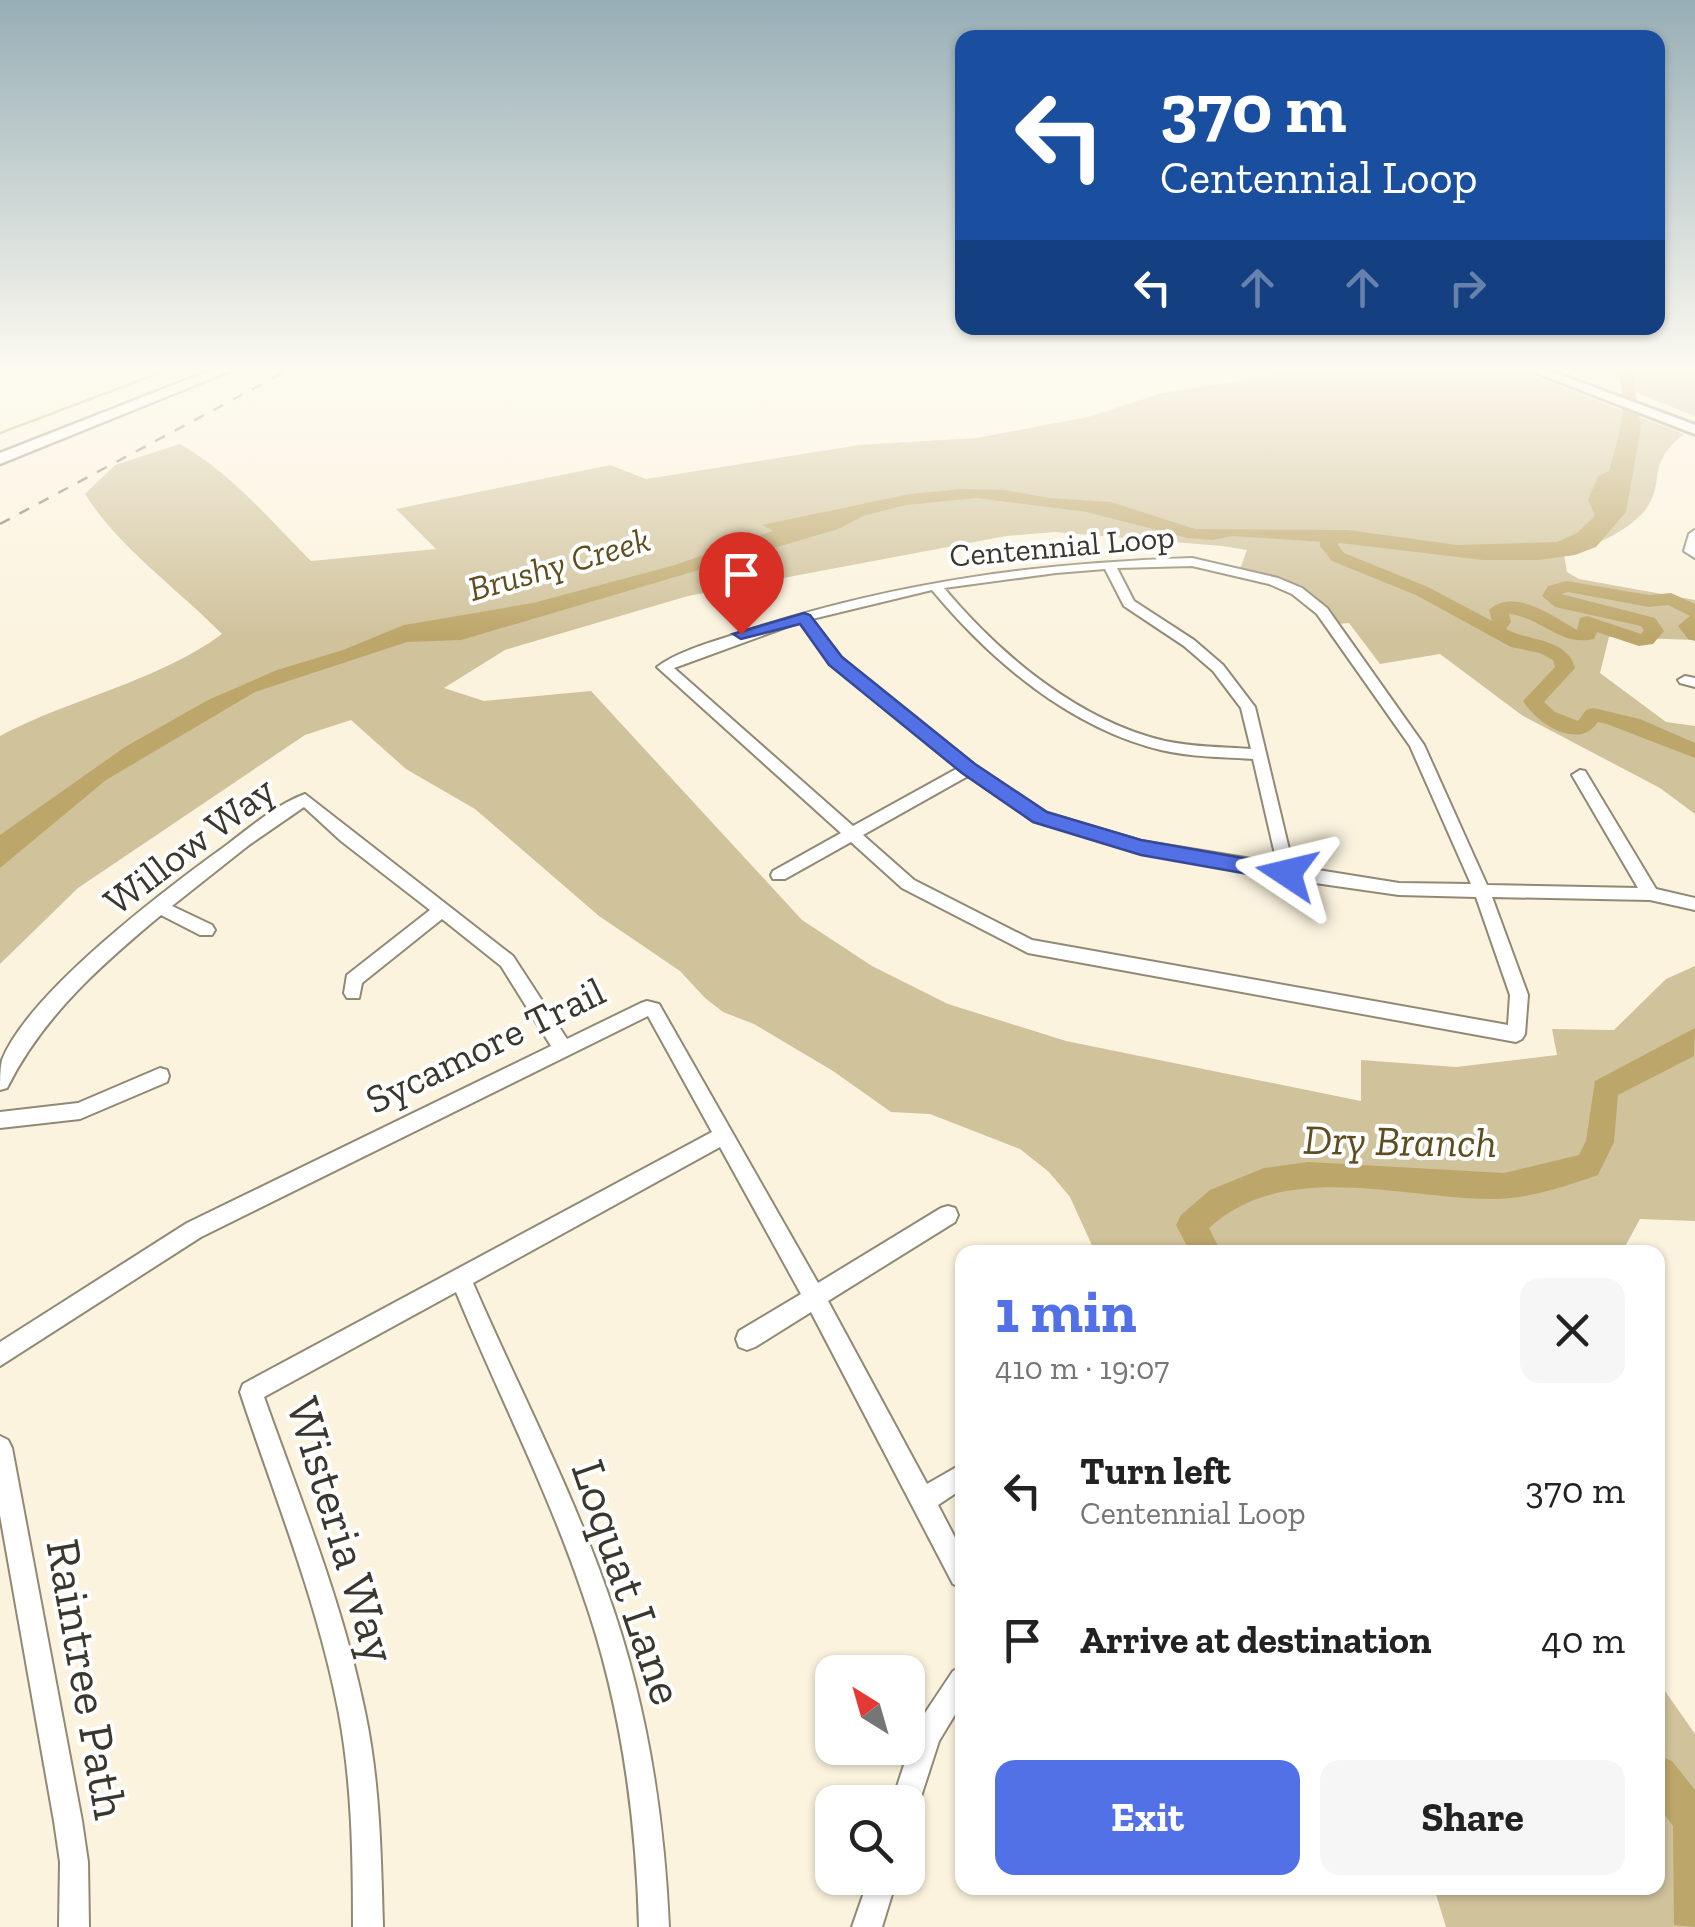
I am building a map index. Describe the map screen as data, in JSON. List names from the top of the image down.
{
  "streets": {
    "street": [
      "Centennial Loop",
      "Willow Way",
      "Sycamore Trail",
      "Wisteria Way",
      "Loquat Lane",
      "Raintree Path"
    ]
  },
  "crossings": [
    ["Willow Way", "Sycamore Trail"],
    ["Sycamore Trail", "Wisteria Way"],
    ["Wisteria Way", "Loquat Lane"]
  ],
  "water": ["Brushy Creek", "Dry Branch"],
  "north": "top left",
  "page": {
    "turn": ["370 m", "Centennial Loop"],
    "heading": ["1 min", "410 m · 19:07"],
    "list": [
      {
        "name": "Turn left",
        "note": "Centennial Loop",
        "value": "370 m"
      },
      {
        "name": "Arrive at destination",
        "value": "40 m"
      }
    ],
    "buttons": ["Exit", "Share"]
  }
}
